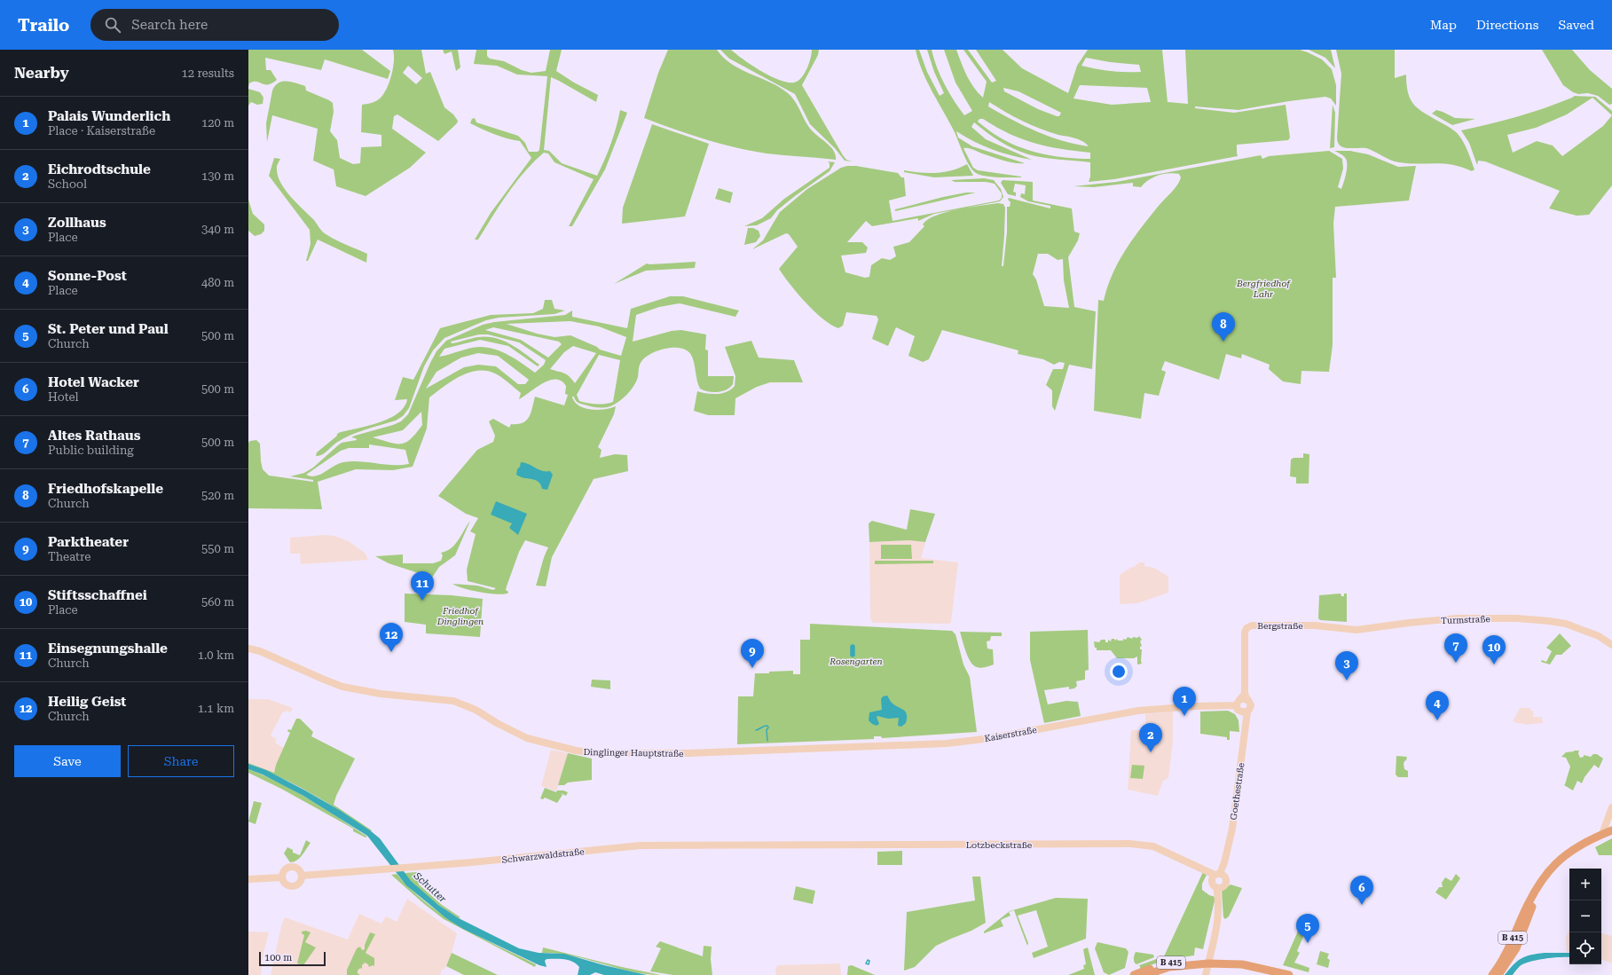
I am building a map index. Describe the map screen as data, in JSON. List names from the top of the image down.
{
  "streets": {
    "main road": ["B 415"],
    "street": [
      "Turmstraße",
      "Bergstraße",
      "Kaiserstraße",
      "Dinglinger Hauptstraße",
      "Goethestraße",
      "Lotzbeckstraße",
      "Schwarzwaldstraße"
    ]
  },
  "crossings": [
    ["Turmstraße", "Bergstraße"],
    ["Bergstraße", "Goethestraße"],
    ["Kaiserstraße", "Dinglinger Hauptstraße"],
    ["Kaiserstraße", "Goethestraße"],
    ["Goethestraße", "Lotzbeckstraße"],
    ["Lotzbeckstraße", "Schwarzwaldstraße"]
  ],
  "water": ["Schutter"],
  "parks": ["Bergfriedhof Lahr", "Friedhof Dinglingen", "Rosengarten"],
  "scale_bar": "100 m",
  "page": {
    "header": "Trailo",
    "search": "Search here",
    "nav": ["Map", "Directions", "Saved"],
    "heading": ["Nearby", "12 results"],
    "list": [
      {
        "mark": "1",
        "name": "Palais Wunderlich",
        "note": "Place · Kaiserstraße",
        "value": "120 m"
      },
      {
        "mark": "2",
        "name": "Eichrodtschule",
        "note": "School",
        "value": "130 m"
      },
      {
        "mark": "3",
        "name": "Zollhaus",
        "note": "Place",
        "value": "340 m"
      },
      {
        "mark": "4",
        "name": "Sonne-Post",
        "note": "Place",
        "value": "480 m"
      },
      {
        "mark": "5",
        "name": "St. Peter und Paul",
        "note": "Church",
        "value": "500 m"
      },
      {
        "mark": "6",
        "name": "Hotel Wacker",
        "note": "Hotel",
        "value": "500 m"
      },
      {
        "mark": "7",
        "name": "Altes Rathaus",
        "note": "Public building",
        "value": "500 m"
      },
      {
        "mark": "8",
        "name": "Friedhofskapelle",
        "note": "Church",
        "value": "520 m"
      },
      {
        "mark": "9",
        "name": "Parktheater",
        "note": "Theatre",
        "value": "550 m"
      },
      {
        "mark": "10",
        "name": "Stiftsschaffnei",
        "note": "Place",
        "value": "560 m"
      },
      {
        "mark": "11",
        "name": "Einsegnungshalle",
        "note": "Church",
        "value": "1.0 km"
      },
      {
        "mark": "12",
        "name": "Heilig Geist",
        "note": "Church",
        "value": "1.1 km"
      }
    ],
    "pins": [
      "8",
      "11",
      "12",
      "7",
      "10",
      "9",
      "3",
      "1",
      "4",
      "2",
      "6",
      "5"
    ],
    "buttons": ["Save", "Share"],
    "map_buttons": ["+", "−"],
    "scale": "100 m"
  }
}
